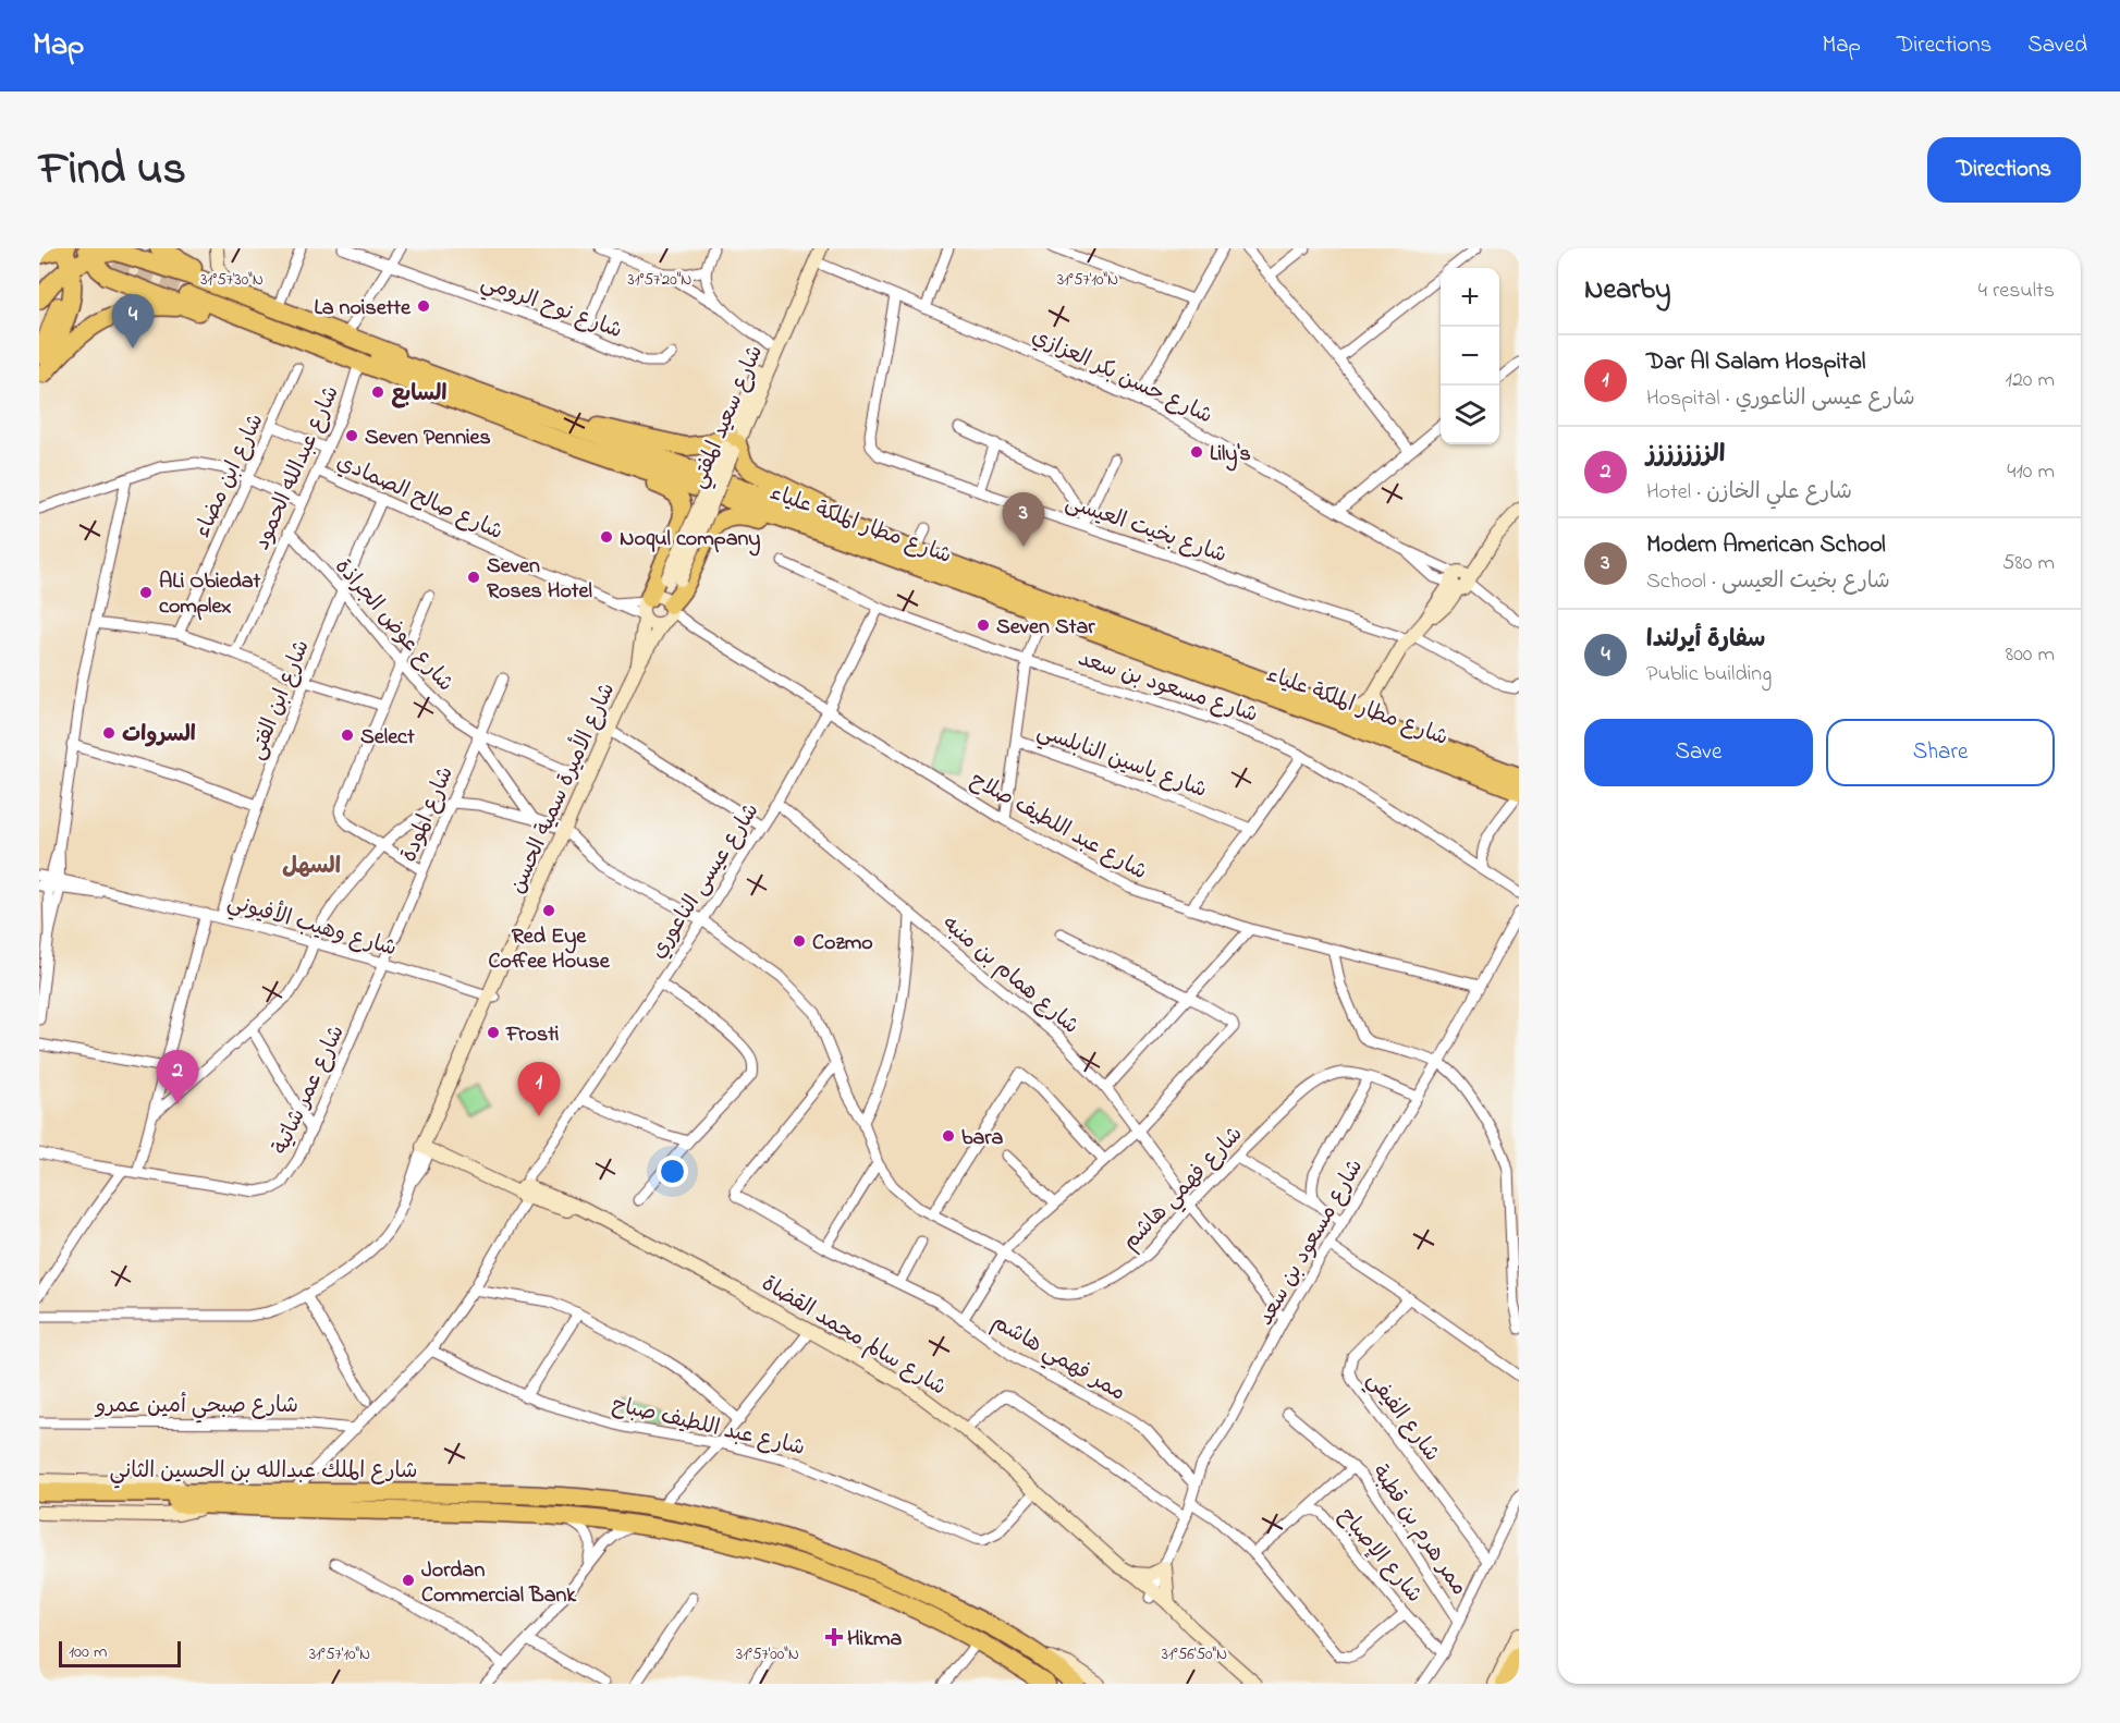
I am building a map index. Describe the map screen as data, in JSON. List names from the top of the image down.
{
  "streets": {
    "highway": ["شارع مطار الملكة علياء", "شارع الملك عبدالله بن الحسين الثاني"],
    "street": [
      "شارع نوح الرومي",
      "شارع حسن بكر العزازي",
      "شارع سعيد المفتي",
      "شارع عبدالله الحمود",
      "شارع ابن مضاء",
      "شارع صالح الصمادي",
      "شارع بخيت العيسى",
      "شارع عوض الجراذة",
      "شارع مسعود بن سعد",
      "شارع ابن الفتى",
      "شارع ياسين النابلسي",
      "شارع الأميرة سمية الحسن",
      "شارع المودة",
      "شارع عبد اللطيف صلاح",
      "شارع عيسى الناعوري",
      "شارع وهيب الأفيوني",
      "شارع همام بن منبه",
      "شارع عمر شاتية",
      "شارع فهمي هاشم",
      "شارع سالم محمد القضاة",
      "ممر فهمي هاشم",
      "شارع صبحي أمين عمرو",
      "شارع الفيفي",
      "شارع عبد اللطيف صباح",
      "ممر هرم بن قطبة",
      "شارع الإصباح"
    ]
  },
  "crossings": [
    ["شارع حسن بكر العزازي", "شارع سعيد المفتي"],
    ["شارع حسن بكر العزازي", "شارع بخيت العيسى"],
    ["شارع سعيد المفتي", "شارع صالح الصمادي"],
    ["شارع سعيد المفتي", "شارع الأميرة سمية الحسن"],
    ["شارع سعيد المفتي", "شارع عبد اللطيف صلاح"],
    ["شارع عبدالله الحمود", "شارع صالح الصمادي"],
    ["شارع عبدالله الحمود", "شارع عوض الجراذة"],
    ["شارع صالح الصمادي", "شارع ابن الفتى"],
    ["شارع صالح الصمادي", "شارع الأميرة سمية الحسن"],
    ["شارع صالح الصمادي", "شارع عبد اللطيف صلاح"],
    ["شارع عوض الجراذة", "شارع ابن الفتى"],
    ["شارع عوض الجراذة", "شارع الأميرة سمية الحسن"],
    ["شارع عوض الجراذة", "شارع المودة"],
    ["شارع مسعود بن سعد", "شارع عبد اللطيف صلاح"],
    ["شارع مسعود بن سعد", "شارع عيسى الناعوري"],
    ["شارع مسعود بن سعد", "شارع همام بن منبه"],
    ["شارع مسعود بن سعد", "شارع فهمي هاشم"],
    ["شارع مسعود بن سعد", "شارع سالم محمد القضاة"],
    ["شارع مسعود بن سعد", "ممر فهمي هاشم"],
    ["شارع ابن الفتى", "شارع وهيب الأفيوني"],
    ["شارع الأميرة سمية الحسن", "شارع عبد اللطيف صلاح"],
    ["شارع الأميرة سمية الحسن", "شارع وهيب الأفيوني"],
    ["شارع الأميرة سمية الحسن", "شارع فهمي هاشم"],
    ["شارع الأميرة سمية الحسن", "شارع سالم محمد القضاة"],
    ["شارع المودة", "شارع وهيب الأفيوني"],
    ["شارع المودة", "شارع عمر شاتية"],
    ["شارع عبد اللطيف صلاح", "شارع عيسى الناعوري"],
    ["شارع عيسى الناعوري", "شارع همام بن منبه"],
    ["شارع عيسى الناعوري", "شارع فهمي هاشم"],
    ["شارع عيسى الناعوري", "شارع سالم محمد القضاة"],
    ["شارع وهيب الأفيوني", "شارع عمر شاتية"],
    ["شارع همام بن منبه", "شارع فهمي هاشم"],
    ["شارع فهمي هاشم", "ممر فهمي هاشم"],
    ["شارع سالم محمد القضاة", "شارع عبد اللطيف صباح"]
  ],
  "districts": ["السهل"],
  "places": {
    "other": [
      "La noisette",
      "السابع",
      "Seven Pennies",
      "Lily's",
      "Noqul company",
      "Seven Roses Hotel",
      "ALi Obiedat complex",
      "Seven Star",
      "السروات",
      "Select",
      "Red Eye Coffee House",
      "Cozmo",
      "Frosti",
      "bara",
      "Jordan Commercial Bank"
    ],
    "health": ["Hikma"]
  },
  "scale_bar": "100 m",
  "page": {
    "header": "Map",
    "nav": ["Map", "Directions", "Saved"],
    "title": "Find us",
    "buttons": [
      "Directions",
      ["Save", "Share"]
    ],
    "heading": ["Nearby", "4 results"],
    "map_buttons": ["+", "−"],
    "pins": [
      "4",
      "3",
      "2",
      "1"
    ],
    "list": [
      {
        "mark": "1",
        "name": "Dar Al Salam Hospital",
        "note": "Hospital · شارع عيسى الناعوري",
        "value": "120 m"
      },
      {
        "mark": "2",
        "name": "الززززززز",
        "note": "Hotel · شارع علي الخازن",
        "value": "410 m"
      },
      {
        "mark": "3",
        "name": "Modern American School",
        "note": "School · شارع بخيت العيسى",
        "value": "580 m"
      },
      {
        "mark": "4",
        "name": "سفارة أيرلندا",
        "note": "Public building",
        "value": "800 m"
      }
    ],
    "scale": "100 m"
  },
  "coordinates": [
    "31°57'30\"N",
    "31°57'20\"N",
    "31°57'10\"N",
    "31°57'00\"N",
    "31°56'50\"N"
  ]
}
